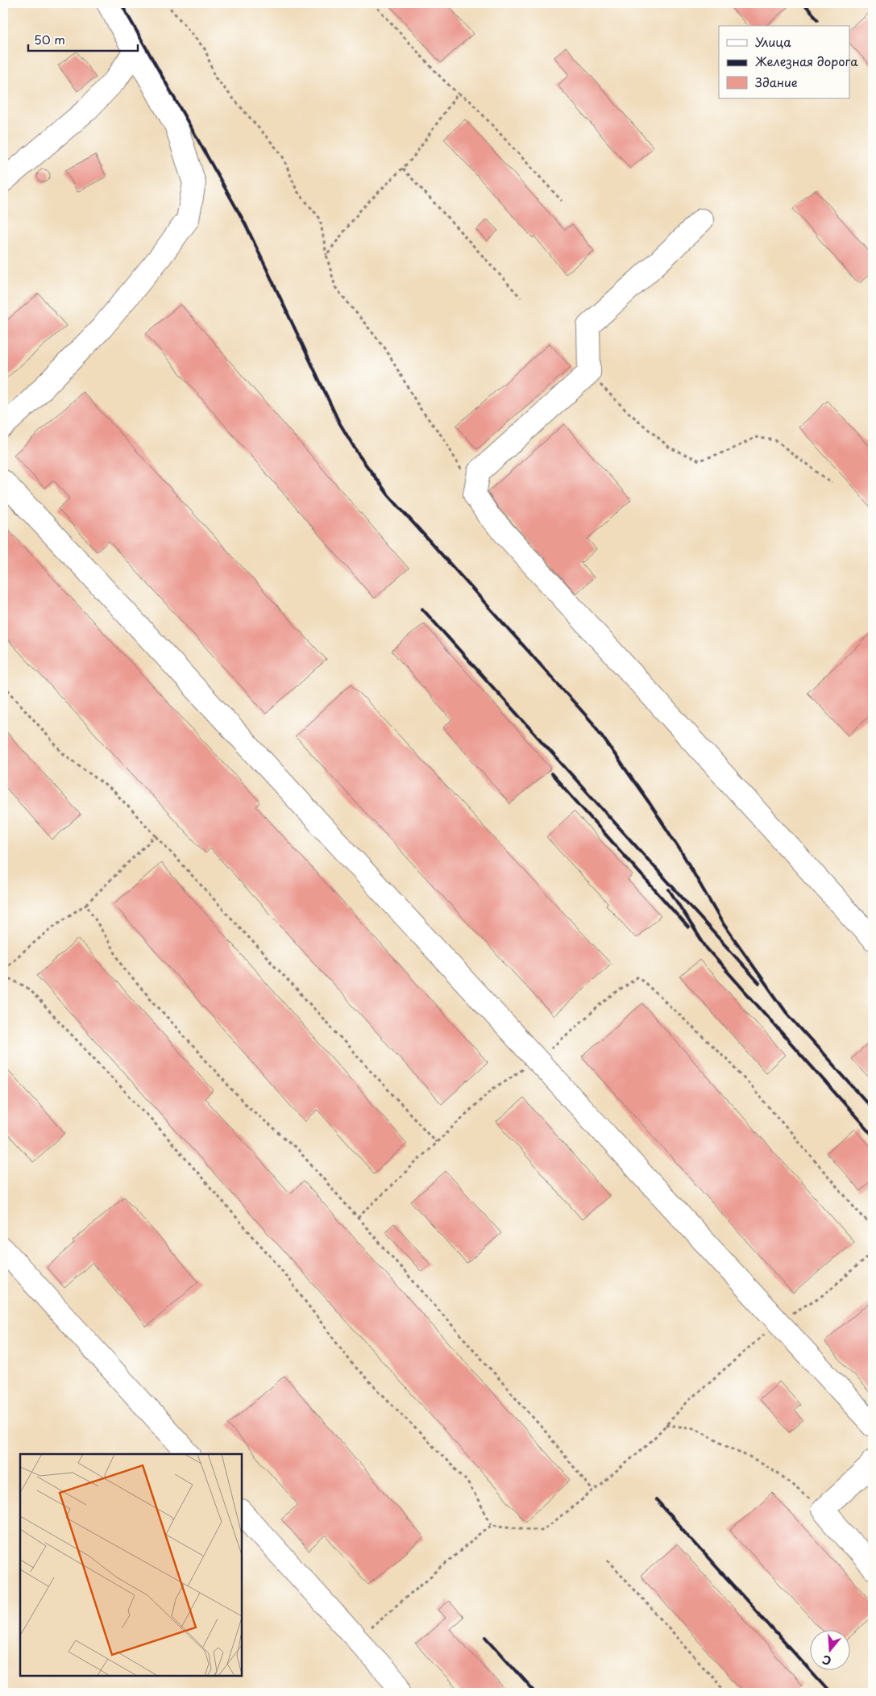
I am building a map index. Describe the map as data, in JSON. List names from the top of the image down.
{
  "legend": ["Улица", "Железная дорога", "Здание"],
  "scale_bar": "50 m",
  "north": "bottom"
}
